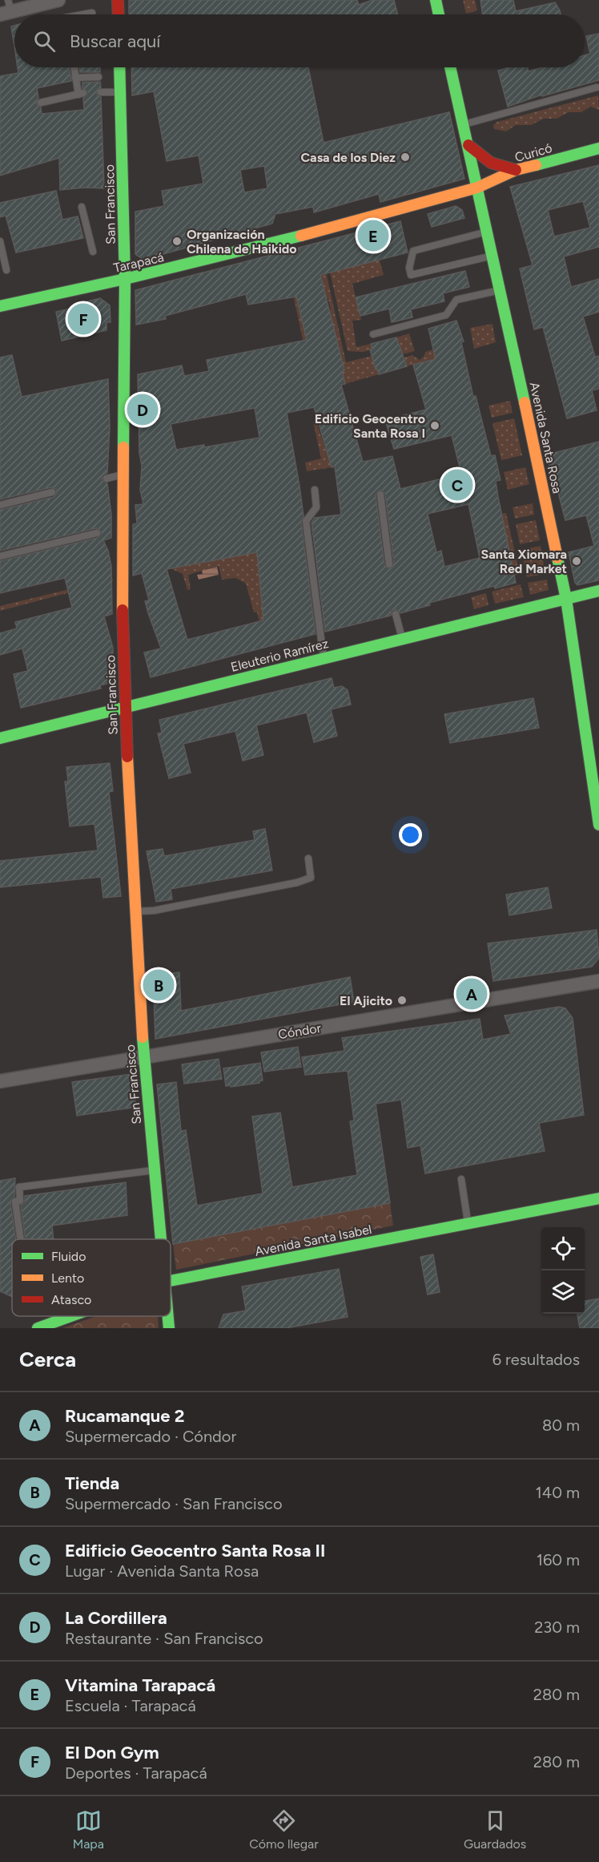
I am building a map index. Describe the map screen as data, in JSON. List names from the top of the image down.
{
  "streets": {
    "main road": [
      "Curicó",
      "San Francisco",
      "Tarapacá",
      "Avenida Santa Rosa",
      "Eleuterio Ramírez",
      "Avenida Santa Isabel"
    ],
    "street": ["Cóndor"]
  },
  "crossings": [
    ["Curicó", "Tarapacá"],
    ["Curicó", "Avenida Santa Rosa"],
    ["San Francisco", "Tarapacá"],
    ["San Francisco", "Eleuterio Ramírez"],
    ["San Francisco", "Cóndor"],
    ["Tarapacá", "Avenida Santa Rosa"],
    ["Avenida Santa Rosa", "Eleuterio Ramírez"]
  ],
  "places": [
    "Casa de los Diez",
    "Organización Chilena de Haikido",
    "Edificio Geocentro Santa Rosa I",
    "Santa Xiomara Red Market",
    "El Ajicito"
  ],
  "legend": ["Fluido", "Lento", "Atasco"],
  "page": {
    "search": "Buscar aquí",
    "pins": [
      "E",
      "F",
      "D",
      "C",
      "B",
      "A"
    ],
    "heading": ["Cerca", "6 resultados"],
    "list": [
      {
        "mark": "A",
        "name": "Rucamanque 2",
        "note": "Supermercado · Cóndor",
        "value": "80 m"
      },
      {
        "mark": "B",
        "name": "Tienda",
        "note": "Supermercado · San Francisco",
        "value": "140 m"
      },
      {
        "mark": "C",
        "name": "Edificio Geocentro Santa Rosa II",
        "note": "Lugar · Avenida Santa Rosa",
        "value": "160 m"
      },
      {
        "mark": "D",
        "name": "La Cordillera",
        "note": "Restaurante · San Francisco",
        "value": "230 m"
      },
      {
        "mark": "E",
        "name": "Vitamina Tarapacá",
        "note": "Escuela · Tarapacá",
        "value": "280 m"
      },
      {
        "mark": "F",
        "name": "El Don Gym",
        "note": "Deportes · Tarapacá",
        "value": "280 m"
      }
    ],
    "nav": ["Mapa", "Cómo llegar", "Guardados"]
  }
}
